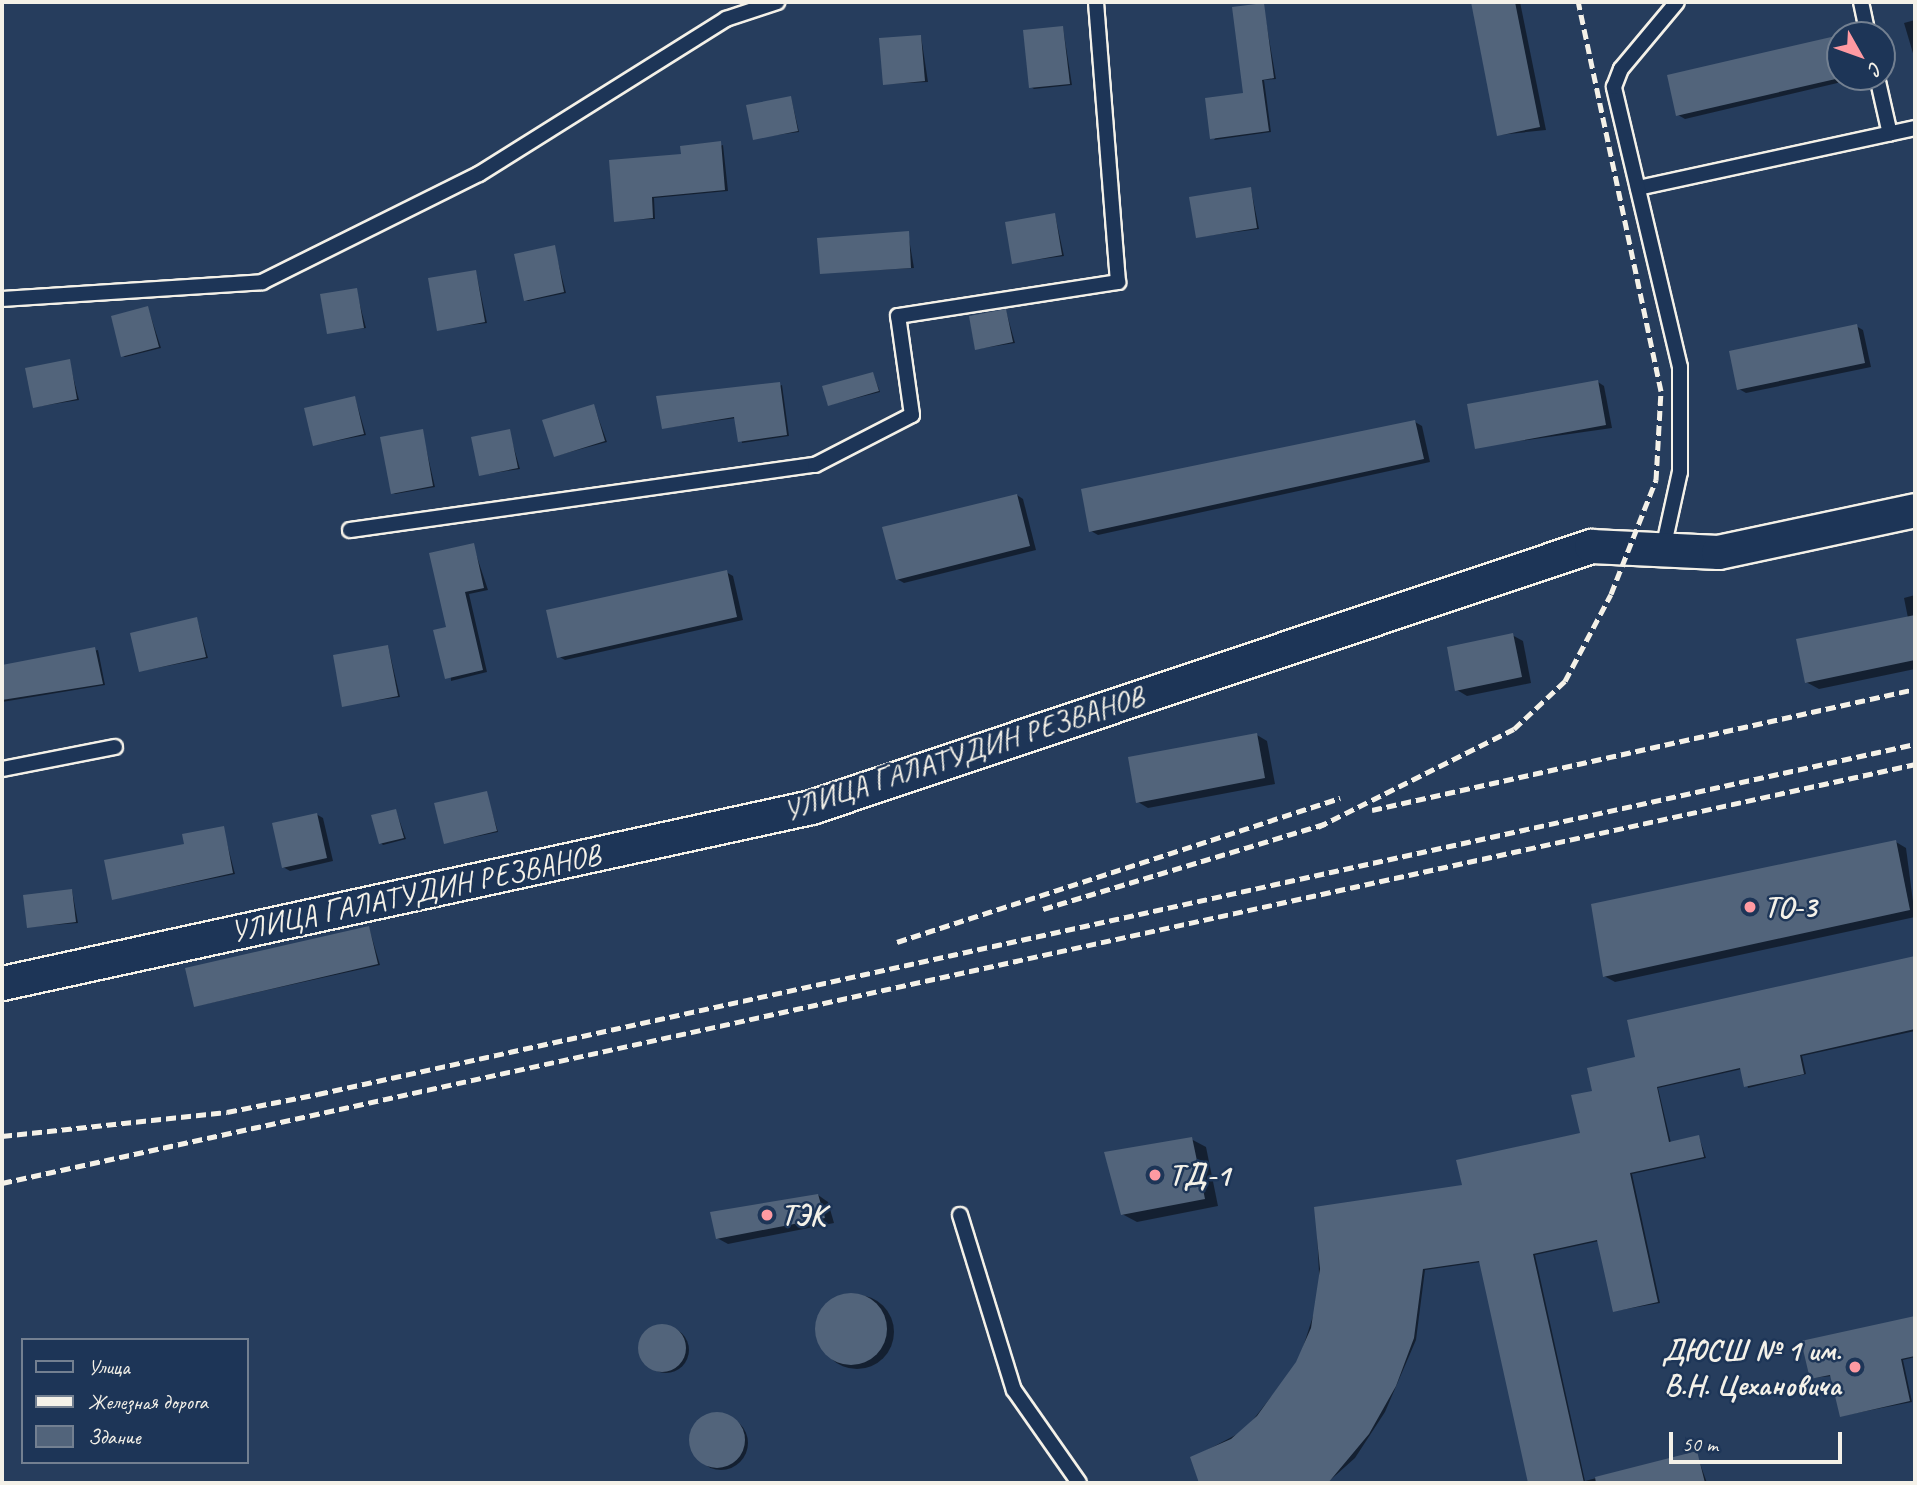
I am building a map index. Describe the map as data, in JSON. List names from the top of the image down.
{
  "streets": {
    "street": ["УЛИЦА ГАЛАТУДИН РЕЗВАНОВ"]
  },
  "places": [
    "ТО-3",
    "ТД-1",
    "ТЭК",
    "ДЮСШ № 1 им. В.Н. Цехановича"
  ],
  "legend": ["Улица", "Железная дорога", "Здание"],
  "scale_bar": "50 m",
  "north": "bottom right"
}
